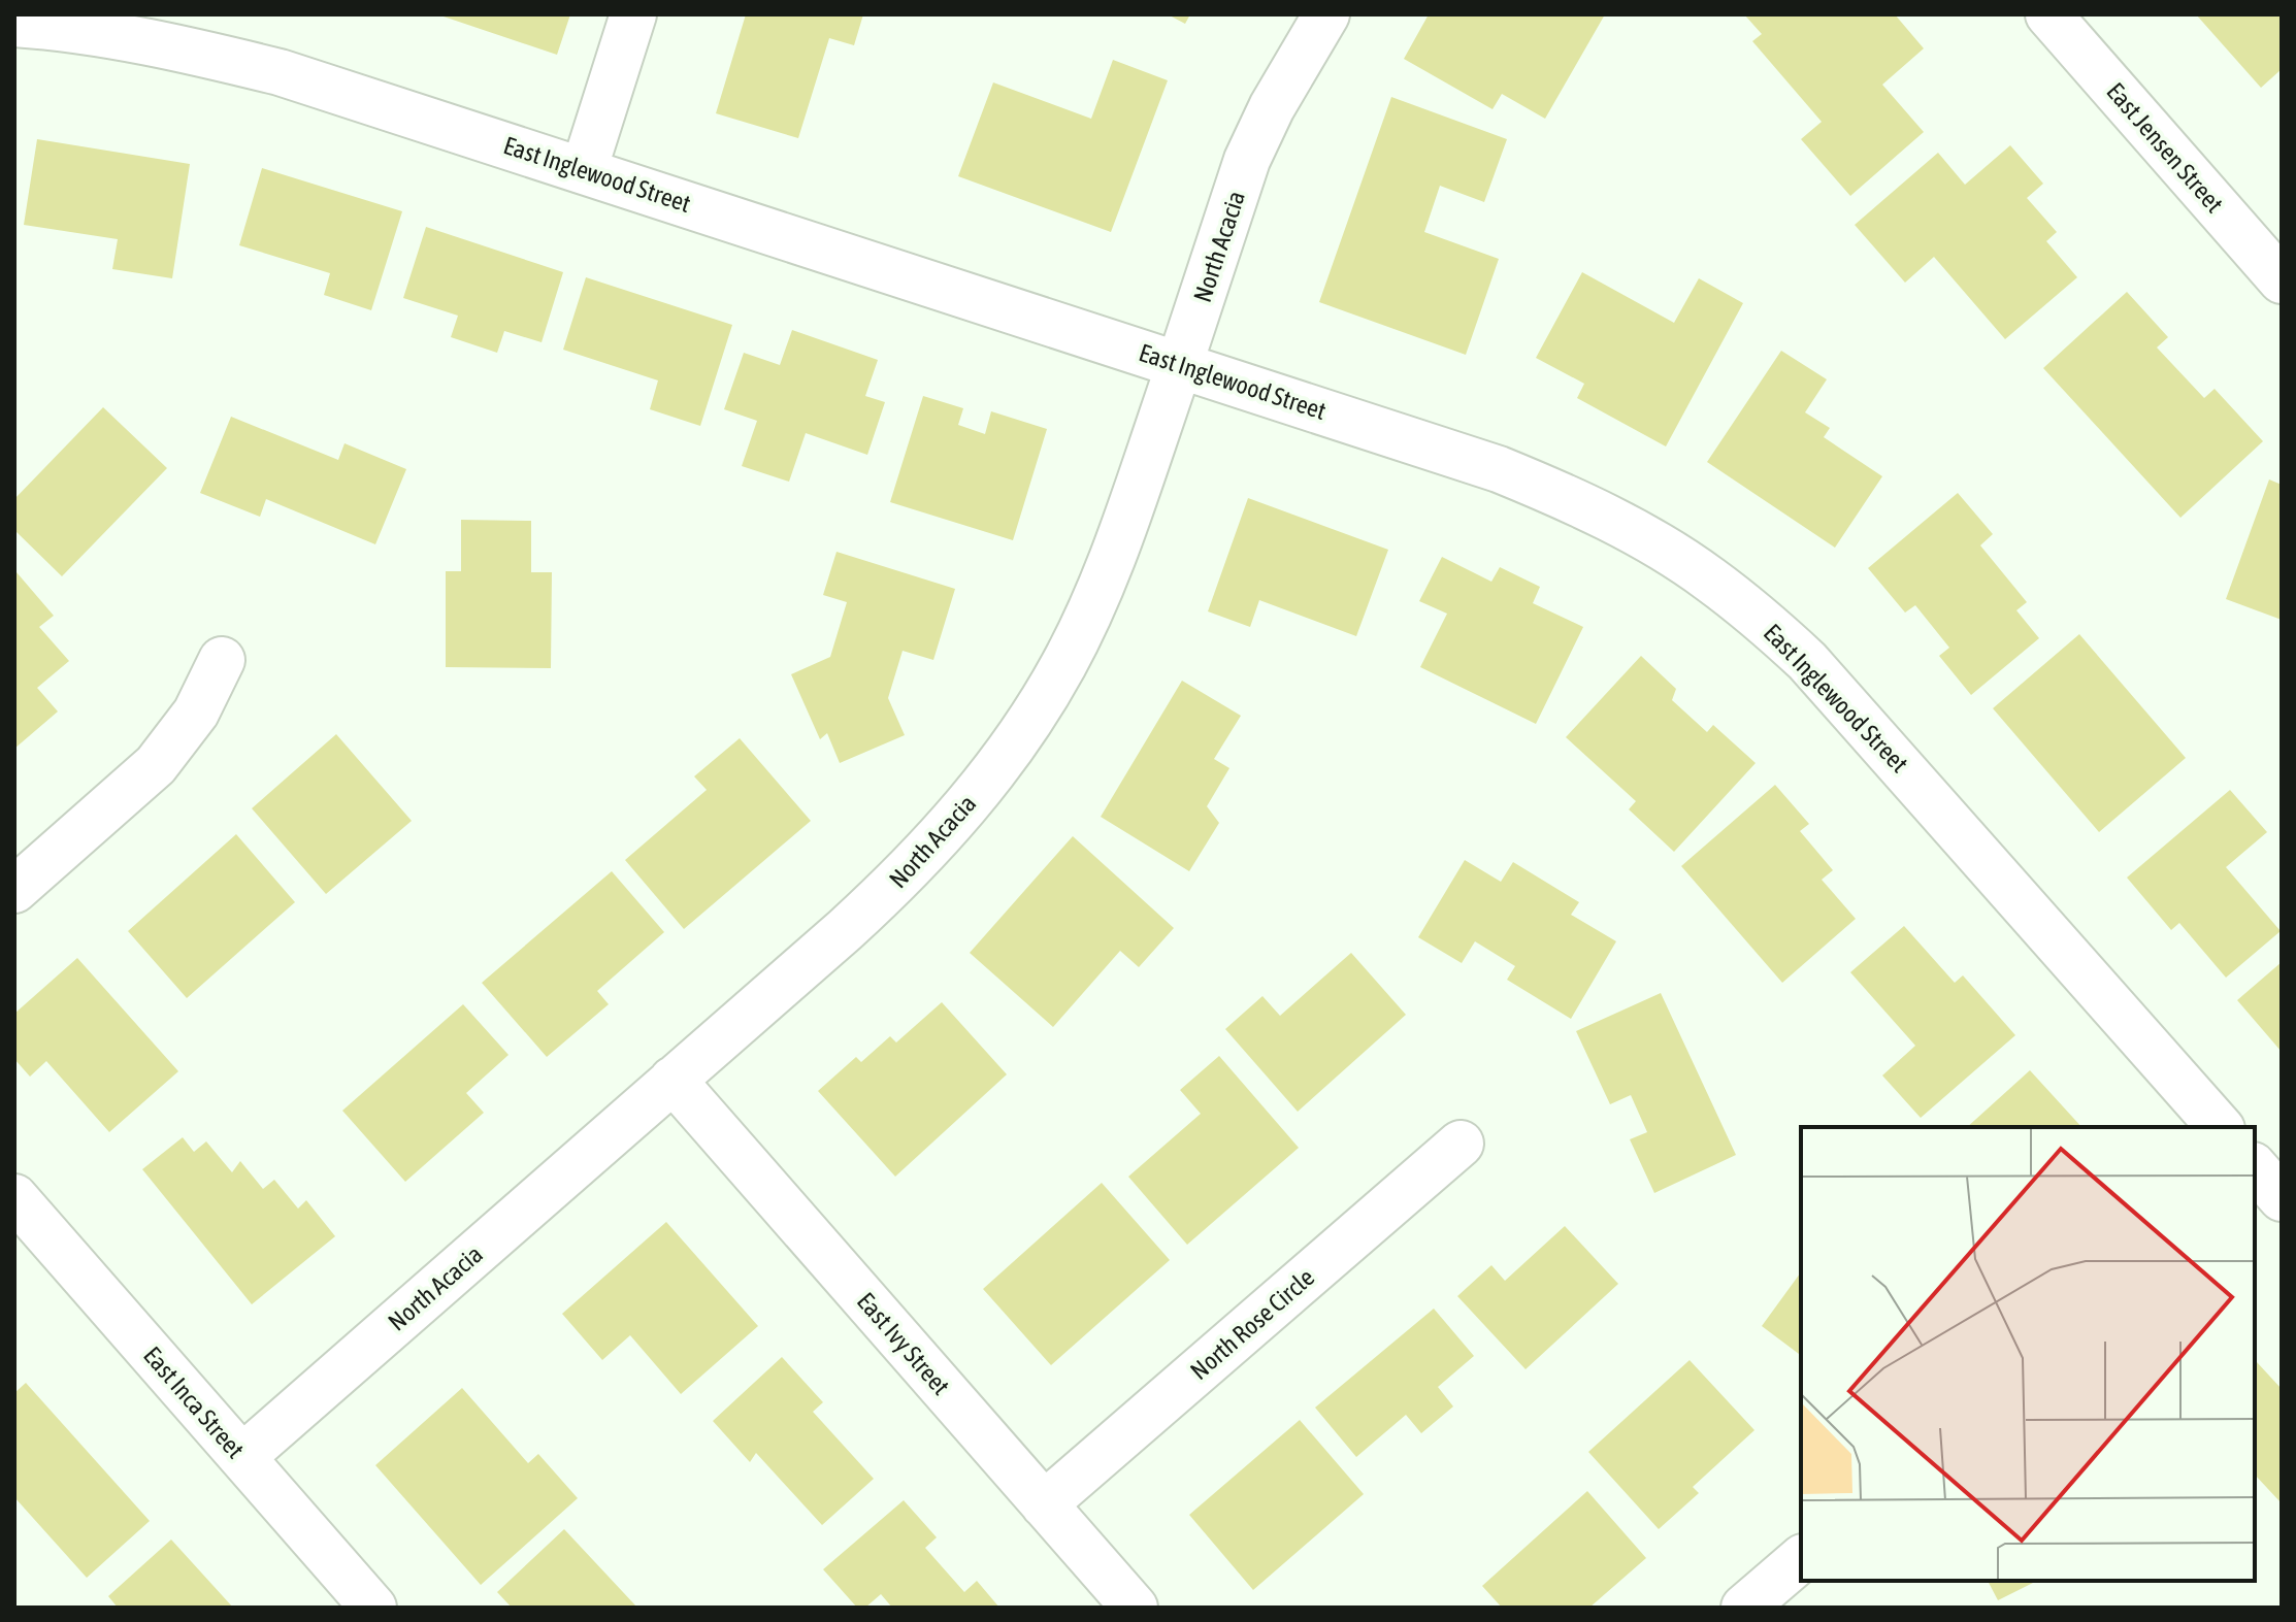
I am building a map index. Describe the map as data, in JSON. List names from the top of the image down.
{
  "streets": {
    "street": [
      "East Jensen Street",
      "East Inglewood Street",
      "North Acacia",
      "North Rose Circle",
      "East Ivy Street",
      "East Inca Street"
    ]
  },
  "crossings": [
    ["East Inglewood Street", "North Acacia"],
    ["North Acacia", "East Ivy Street"],
    ["North Acacia", "East Inca Street"],
    ["North Rose Circle", "East Ivy Street"]
  ]
}
